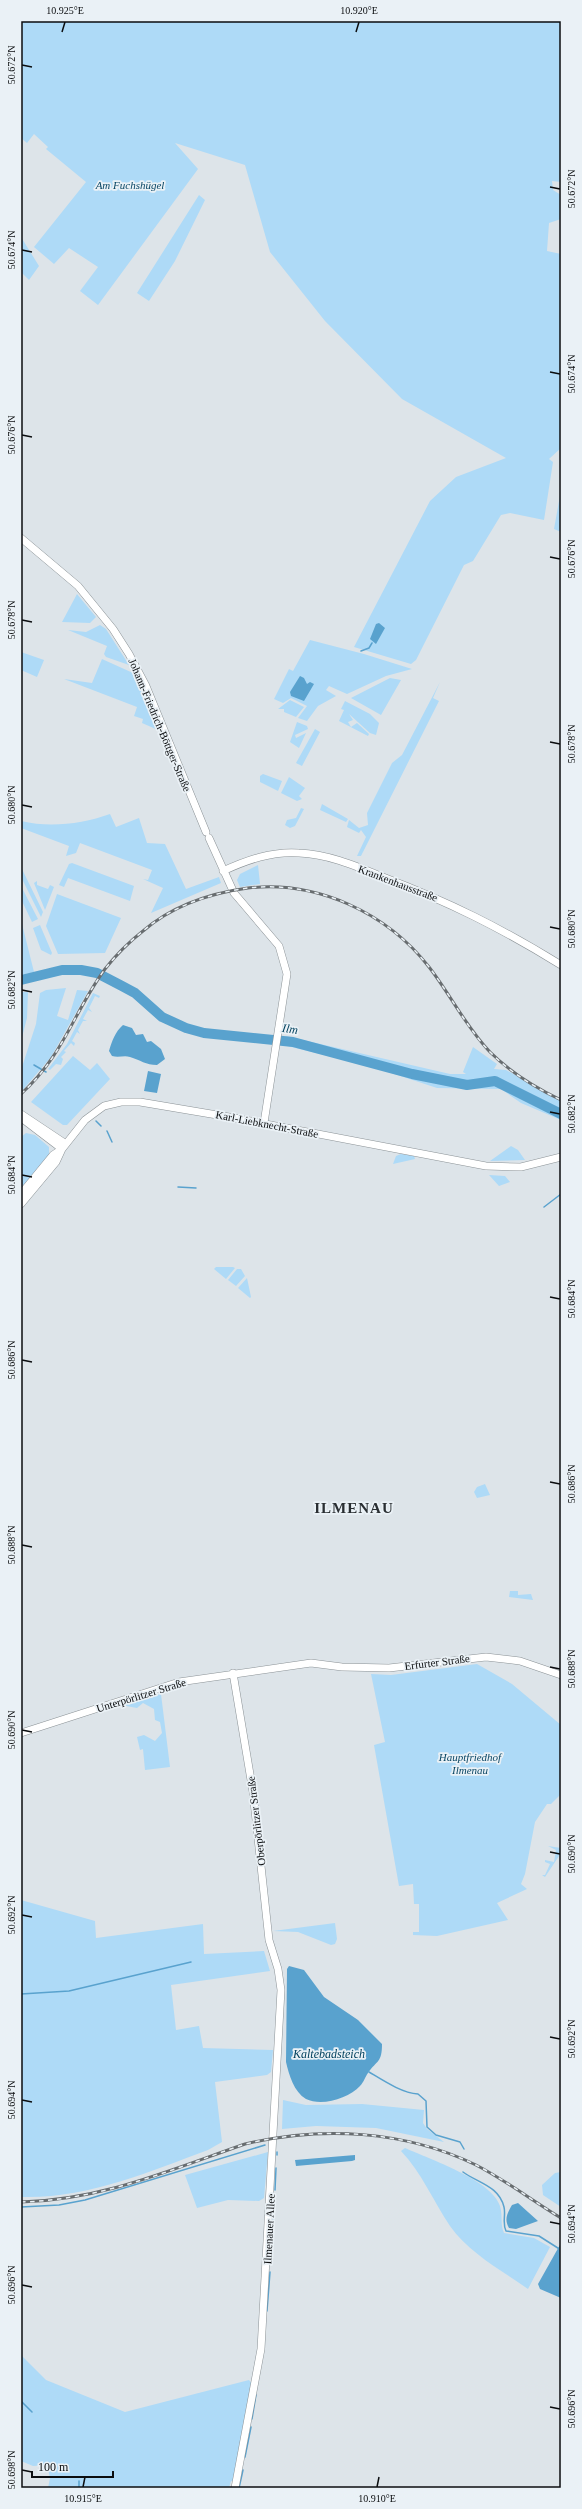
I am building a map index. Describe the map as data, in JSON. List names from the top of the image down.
{
  "streets": {
    "street": [
      "Johann-Friedrich-Böttger-Straße",
      "Krankenhausstraße",
      "Karl-Liebknecht-Straße",
      "Erfurter Straße",
      "Unterpörlitzer Straße",
      "Oberpörlitzer Straße",
      "Ilmenauer Allee"
    ]
  },
  "crossings": [
    ["Johann-Friedrich-Böttger-Straße", "Krankenhausstraße"],
    ["Johann-Friedrich-Böttger-Straße", "Karl-Liebknecht-Straße"],
    ["Erfurter Straße", "Unterpörlitzer Straße"],
    ["Unterpörlitzer Straße", "Oberpörlitzer Straße"],
    ["Oberpörlitzer Straße", "Ilmenauer Allee"]
  ],
  "districts": ["ILMENAU"],
  "water": ["Ilm", "Kaltebadsteich"],
  "parks": ["Am Fuchshügel", "Hauptfriedhof Ilmenau"],
  "scale_bar": "100 m",
  "coordinates": [
    "10.925°E",
    "10.920°E",
    "50.672°N",
    "50.674°N",
    "50.676°N",
    "50.678°N",
    "50.680°N",
    "50.682°N",
    "50.684°N",
    "50.686°N",
    "50.688°N",
    "50.690°N",
    "50.692°N",
    "50.694°N",
    "50.696°N",
    "50.698°N",
    "10.915°E",
    "10.910°E"
  ]
}
